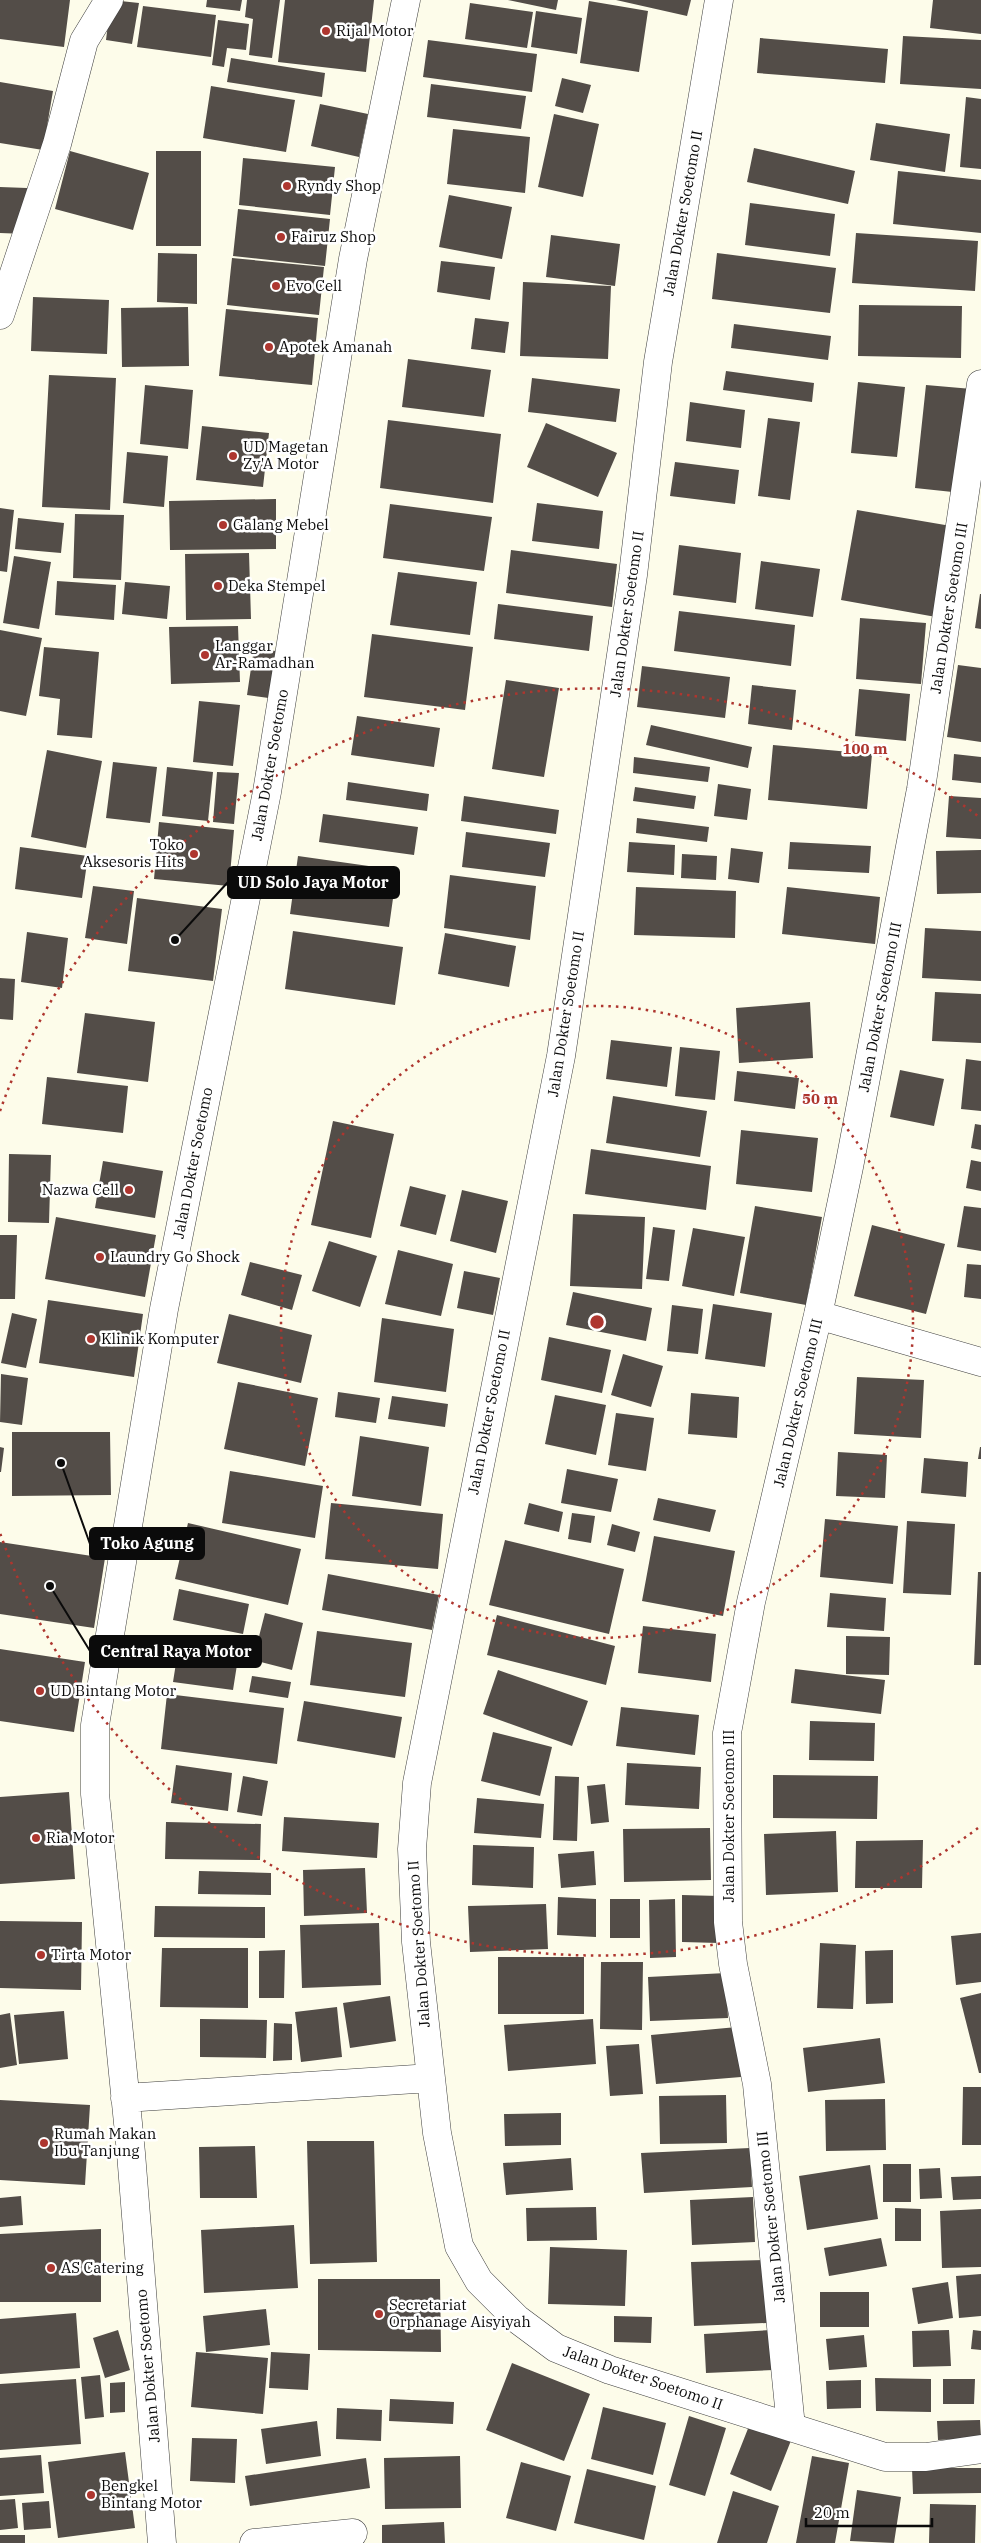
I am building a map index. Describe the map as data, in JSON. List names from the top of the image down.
{
  "streets": {
    "street": ["Jalan Dokter Soetomo II", "Jalan Dokter Soetomo III", "Jalan Dokter Soetomo"]
  },
  "crossings": [
    ["Jalan Dokter Soetomo II", "Jalan Dokter Soetomo III"]
  ],
  "places": [
    "Rijal Motor",
    "Ryndy Shop",
    "Fairuz Shop",
    "Evo Cell",
    "Apotek Amanah",
    "UD Magetan Zy'A Motor",
    "Galang Mebel",
    "Deka Stempel",
    "Langgar Ar-Ramadhan",
    "Toko Aksesoris Hits",
    "UD Solo Jaya Motor",
    "Nazwa Cell",
    "Laundry Go Shock",
    "Klinik Komputer",
    "Toko Agung",
    "Central Raya Motor",
    "UD Bintang Motor",
    "Ria Motor",
    "Tirta Motor",
    "Rumah Makan Ibu Tanjung",
    "AS Catering",
    "Secretariat Orphanage Aisyiyah",
    "Bengkel Bintang Motor"
  ],
  "scale_bar": "20 m",
  "rings": ["100 m", "50 m"]
}
